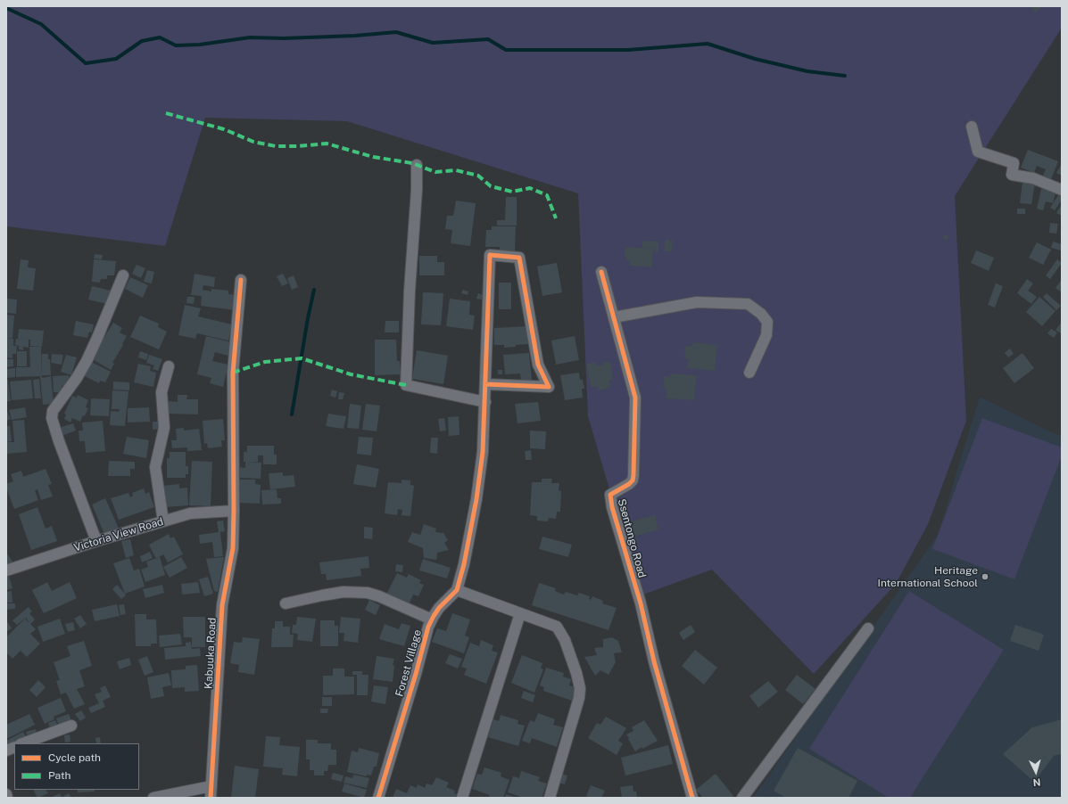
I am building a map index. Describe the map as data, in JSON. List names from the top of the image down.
{
  "streets": {
    "street": [
      "Victoria View Road",
      "Ssentongo Road",
      "Kabuuka Road",
      "Forest Village"
    ]
  },
  "crossings": [
    ["Victoria View Road", "Kabuuka Road"]
  ],
  "places": ["Heritage International School"],
  "legend": ["Cycle path", "Path"],
  "north": "bottom"
}
